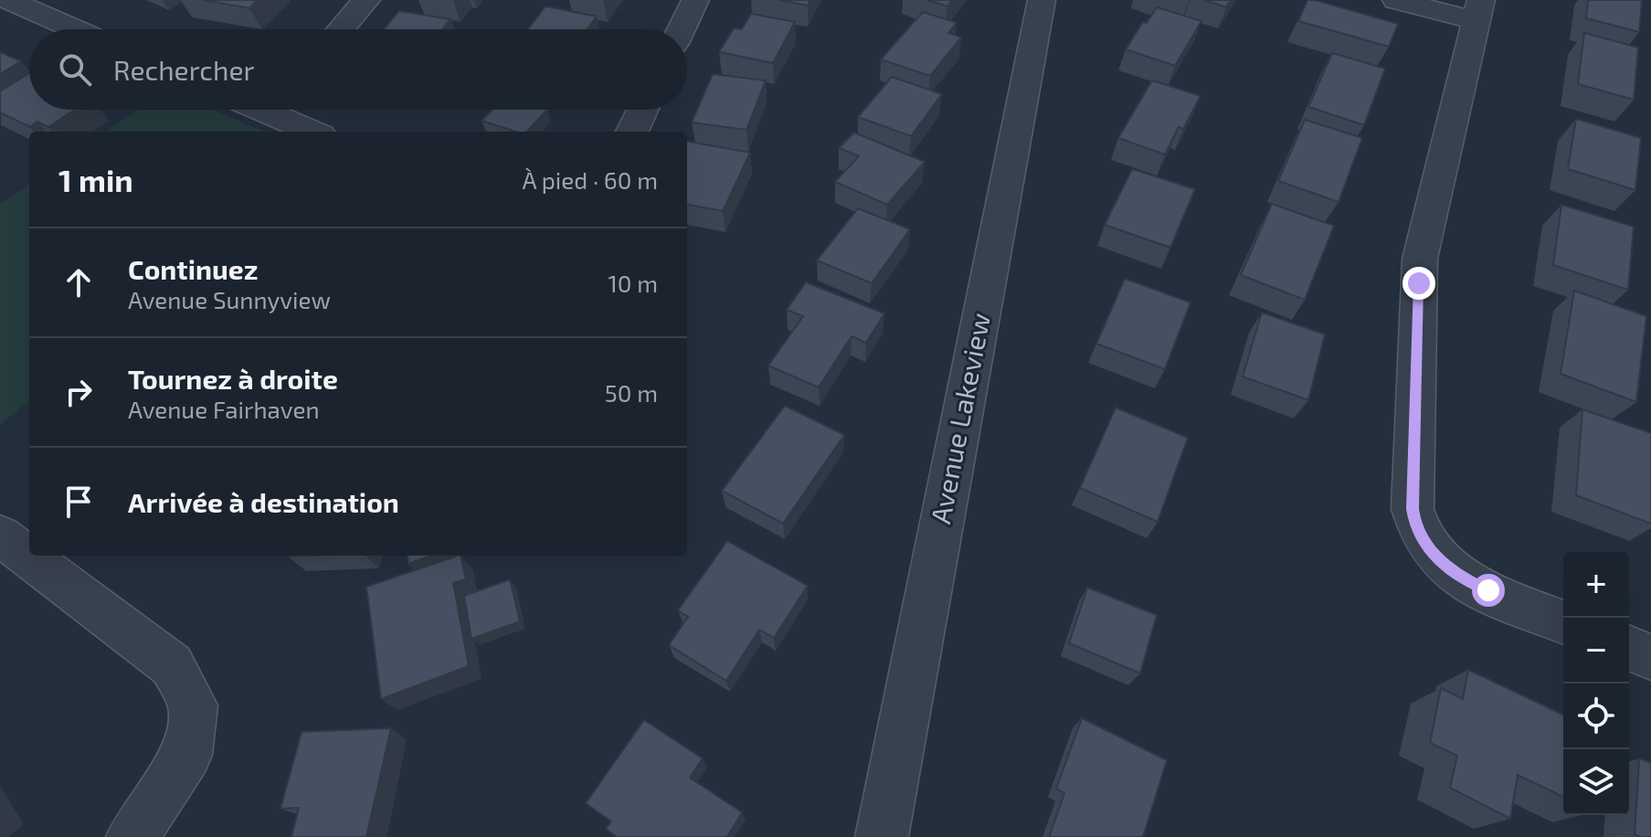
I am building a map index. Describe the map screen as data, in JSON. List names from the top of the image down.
{
  "streets": {
    "street": ["Avenue Lakeview"]
  },
  "page": {
    "search": "Rechercher",
    "heading": ["1 min", "À pied · 60 m"],
    "list": [
      ["Continuez", "Avenue Sunnyview", "10 m"],
      ["Tournez à droite", "Avenue Fairhaven", "50 m"],
      "Arrivée à destination"
    ],
    "map_buttons": ["+", "−"]
  }
}
